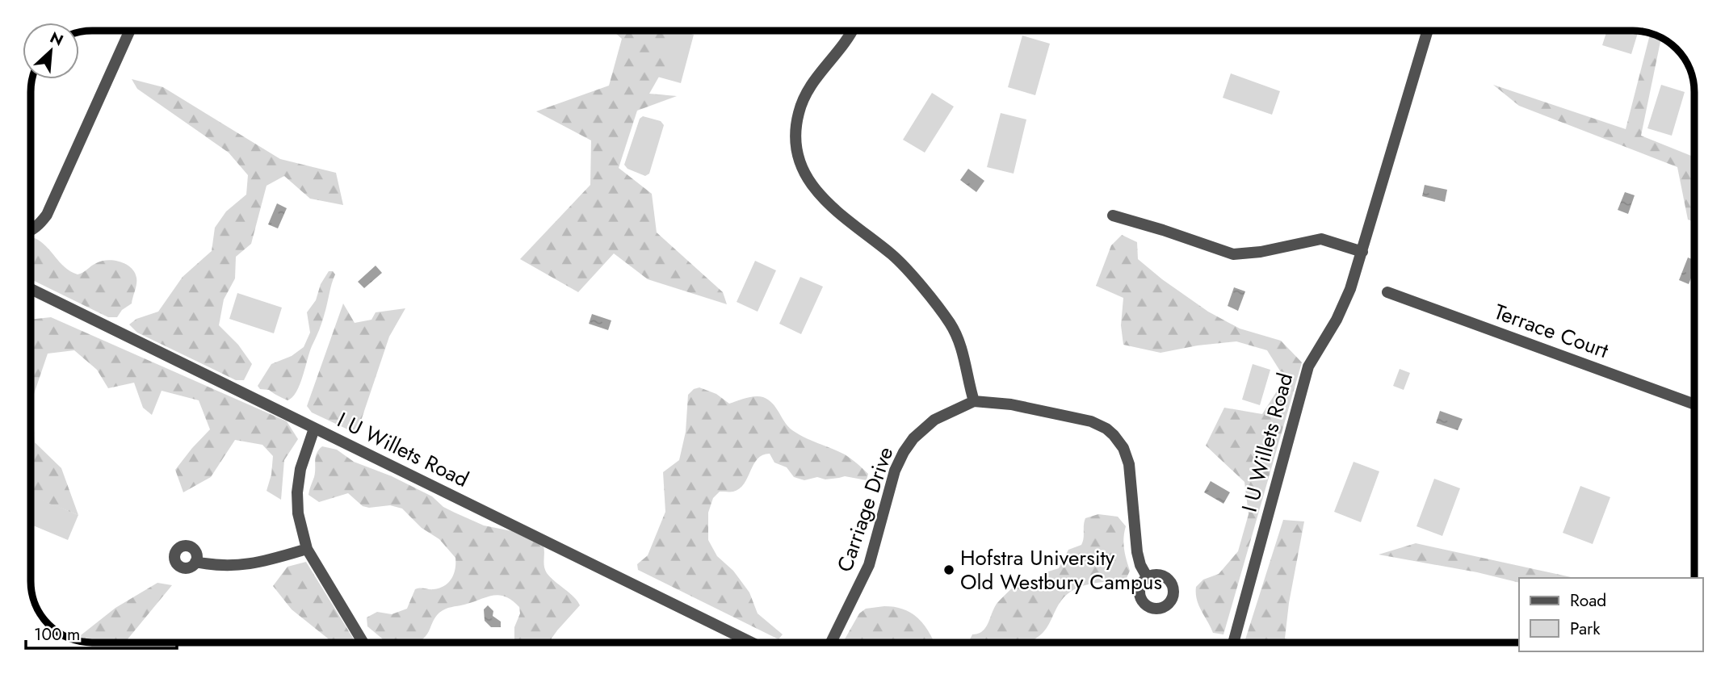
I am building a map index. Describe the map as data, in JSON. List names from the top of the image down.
{
  "streets": {
    "street": ["Terrace Court", "I U Willets Road", "Carriage Drive"]
  },
  "places": ["Hofstra University Old Westbury Campus"],
  "legend": ["Road", "Park"],
  "scale_bar": "100 m",
  "north": "top right"
}
